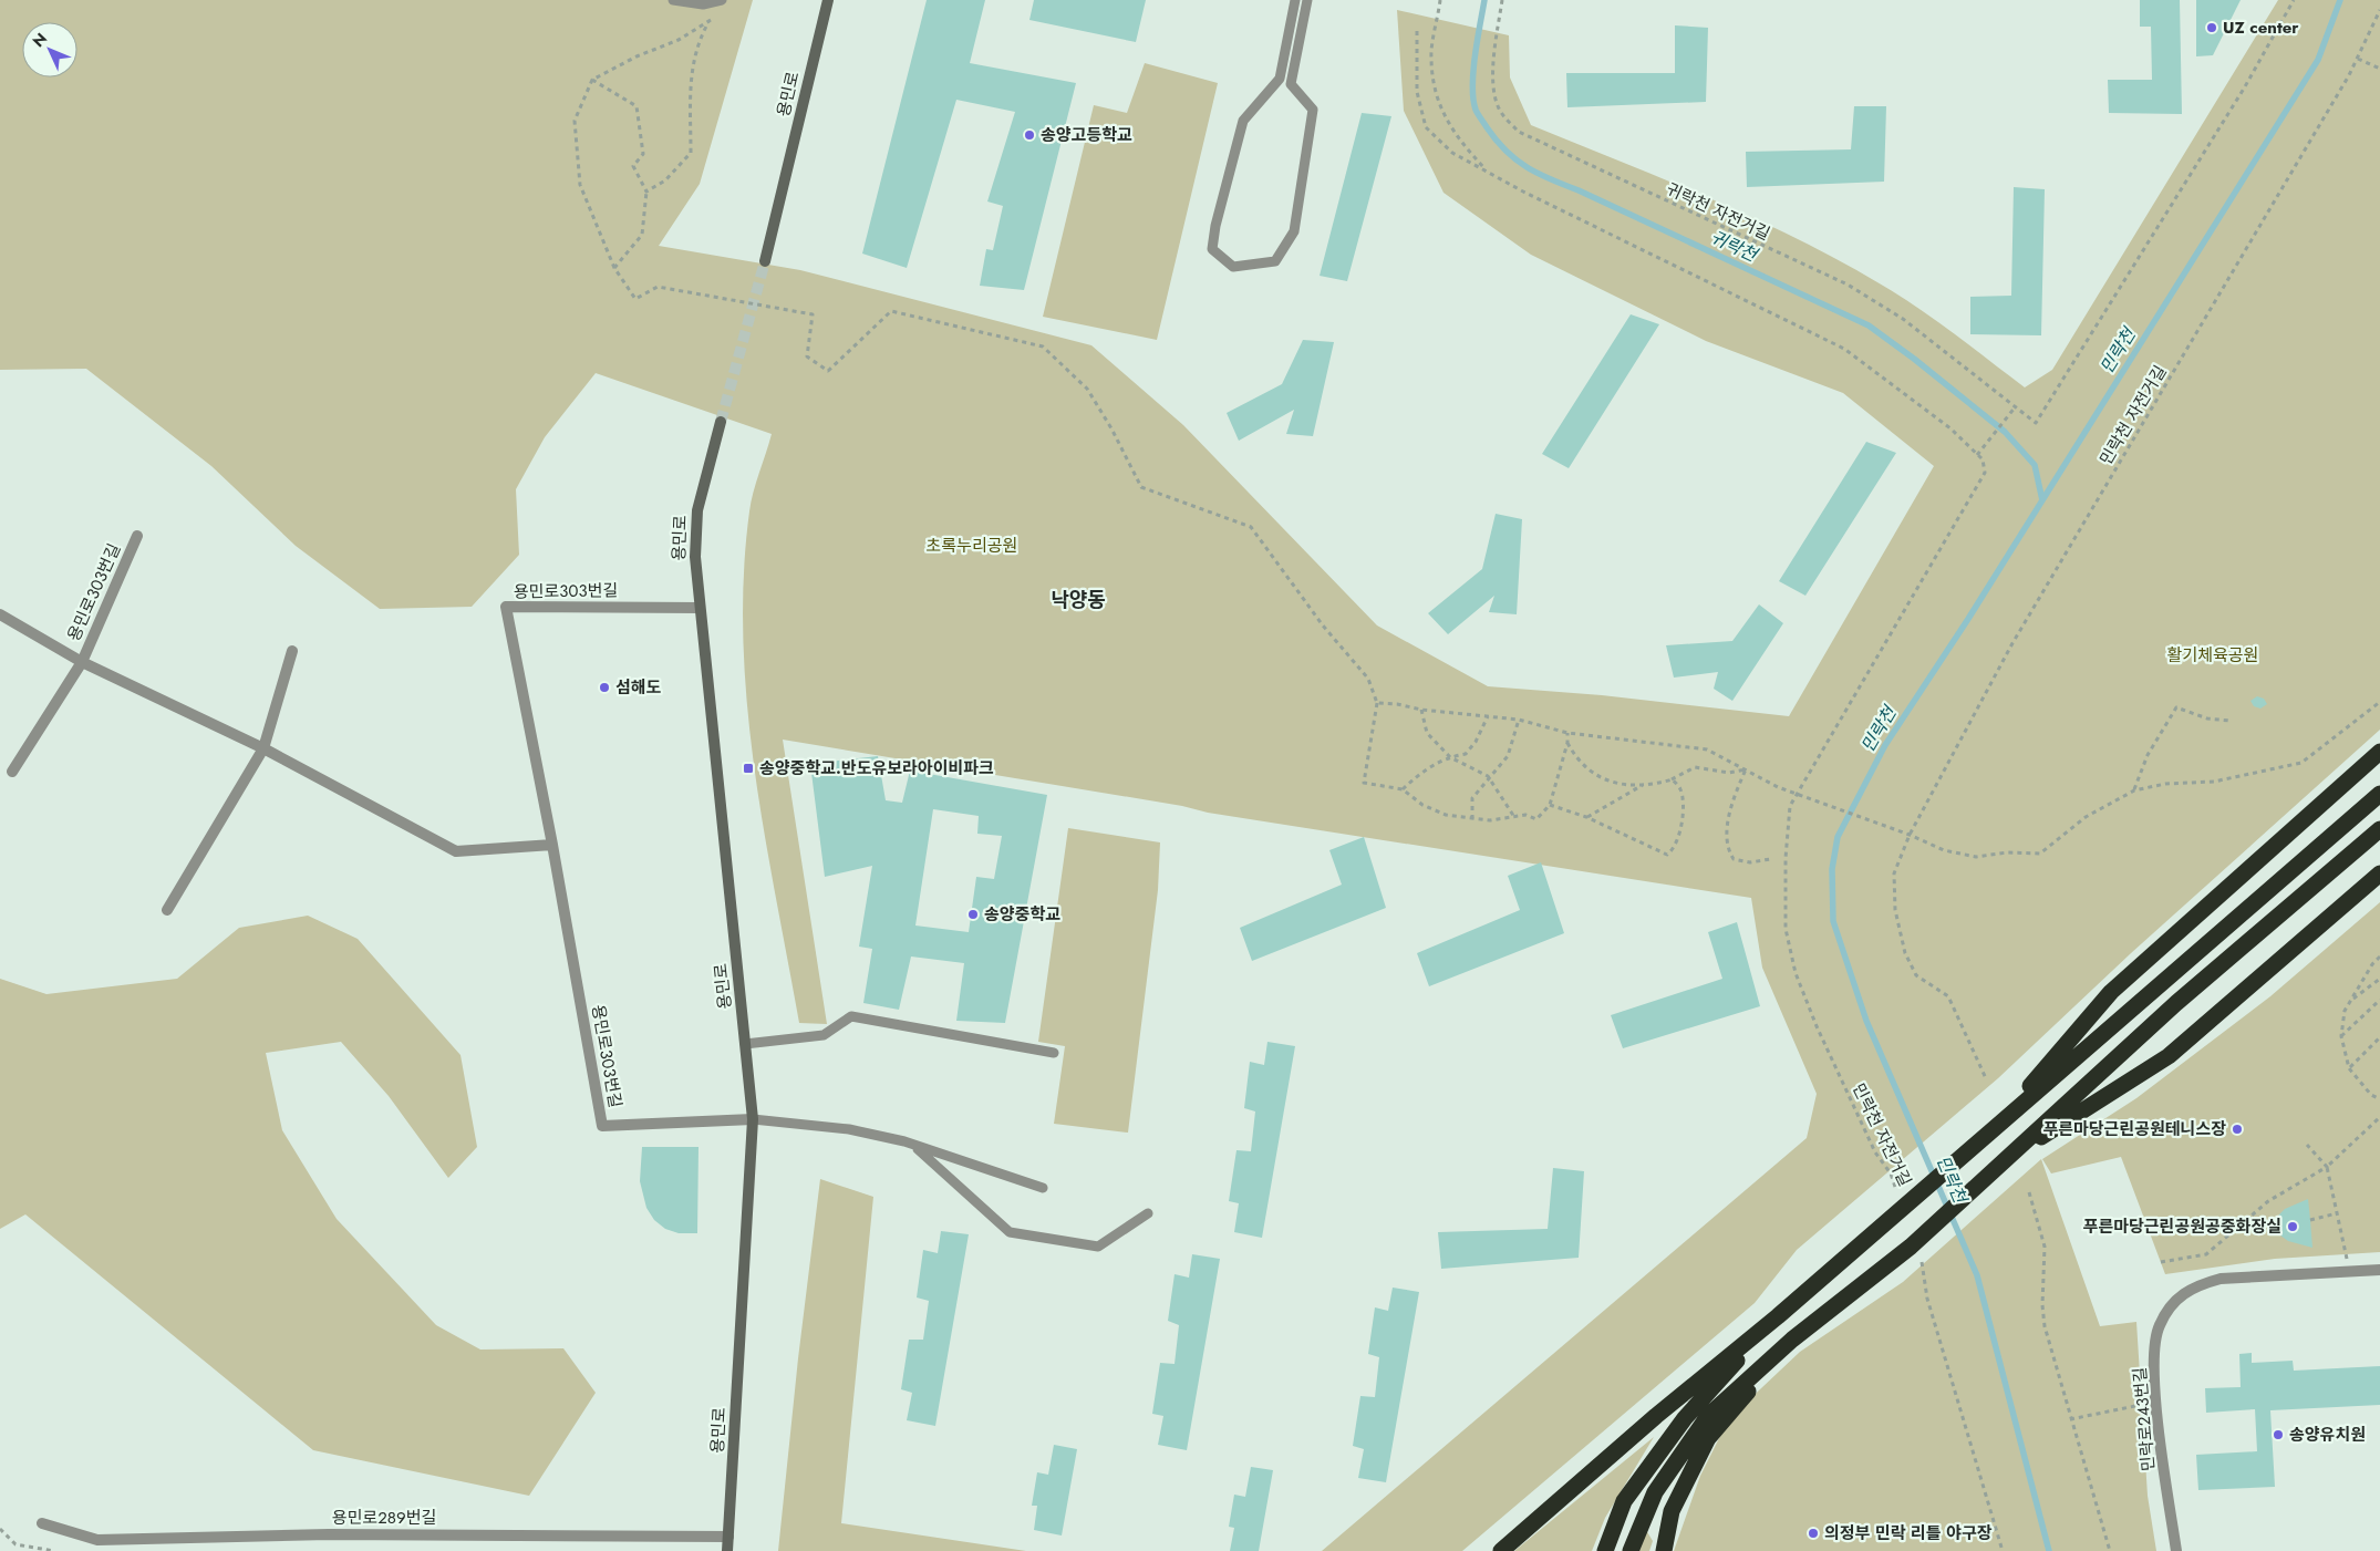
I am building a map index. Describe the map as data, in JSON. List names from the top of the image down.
{
  "streets": {
    "street": [
      "용민로",
      "용민로303번길",
      "민락로243번길",
      "용민로289번길"
    ],
    "path": ["귀락천 자전거길", "민락천 자전거길"]
  },
  "crossings": [
    ["용민로", "용민로303번길"],
    ["용민로", "용민로289번길"]
  ],
  "districts": ["낙양동"],
  "water": ["귀락천", "민락천"],
  "parks": ["초록누리공원", "활기체육공원"],
  "places": {
    "other": [
      "UZ center",
      "송양고등학교",
      "섬해도",
      "송양중학교",
      "푸른마당근린공원테니스장",
      "푸른마당근린공원공중화장실",
      "송양유치원",
      "의정부 민락 리틀 야구장"
    ],
    "transit": ["송양중학교.반도유보라아이비파크"]
  },
  "north": "top left"
}
